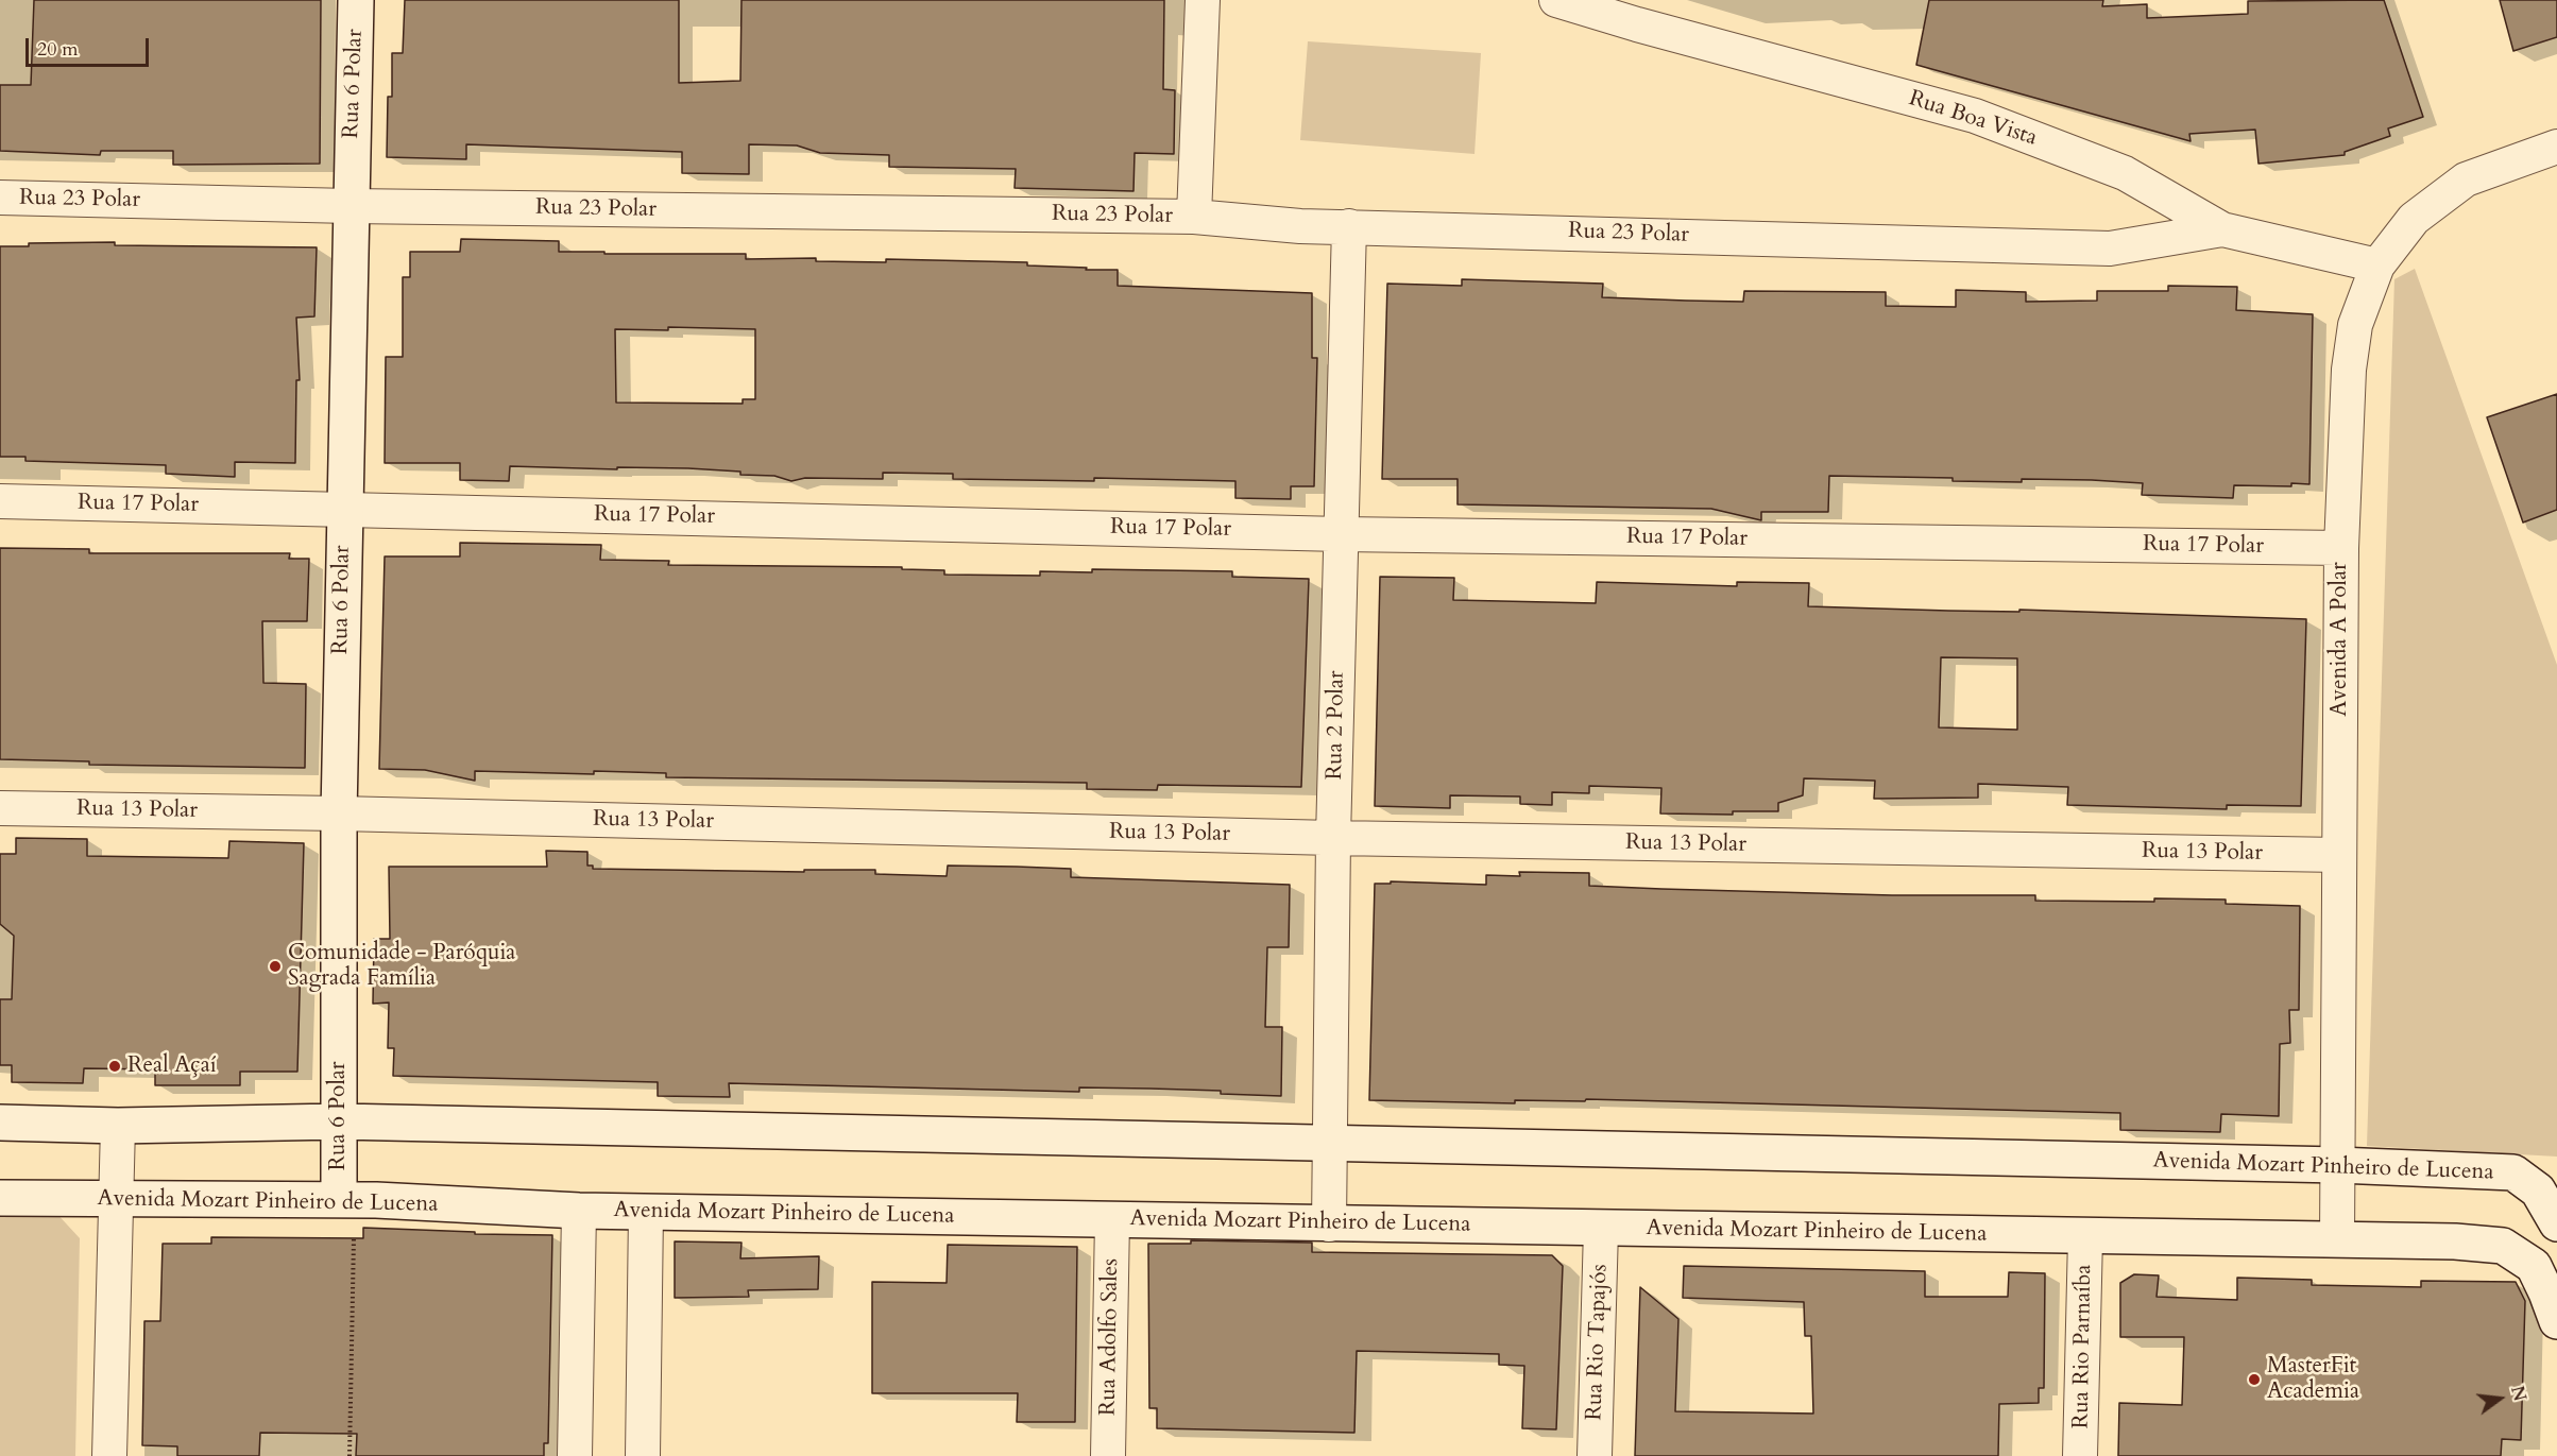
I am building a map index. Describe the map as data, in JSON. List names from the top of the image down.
{
  "streets": {
    "main road": ["Rua 6 Polar", "Avenida Mozart Pinheiro de Lucena"],
    "street": [
      "Rua Boa Vista",
      "Rua 23 Polar",
      "Rua 17 Polar",
      "Avenida A Polar",
      "Rua 2 Polar",
      "Rua 13 Polar",
      "Rua Adolfo Sales",
      "Rua Rio Tapajós",
      "Rua Rio Parnaíba"
    ]
  },
  "crossings": [
    ["Rua 6 Polar", "Rua 23 Polar"],
    ["Rua 6 Polar", "Rua 17 Polar"],
    ["Rua 6 Polar", "Rua 13 Polar"],
    ["Rua 6 Polar", "Avenida Mozart Pinheiro de Lucena"],
    ["Rua Boa Vista", "Rua 23 Polar"],
    ["Rua Boa Vista", "Avenida A Polar"],
    ["Rua 23 Polar", "Rua 2 Polar"],
    ["Rua 17 Polar", "Avenida A Polar"],
    ["Rua 17 Polar", "Rua 2 Polar"],
    ["Avenida A Polar", "Rua 13 Polar"],
    ["Avenida A Polar", "Avenida Mozart Pinheiro de Lucena"],
    ["Rua 2 Polar", "Rua 13 Polar"],
    ["Rua 2 Polar", "Avenida Mozart Pinheiro de Lucena"],
    ["Avenida Mozart Pinheiro de Lucena", "Rua Adolfo Sales"],
    ["Avenida Mozart Pinheiro de Lucena", "Rua Rio Tapajós"],
    ["Avenida Mozart Pinheiro de Lucena", "Rua Rio Parnaíba"]
  ],
  "places": ["Comunidade - Paróquia Sagrada Família", "Real Açaí", "MasterFit Academia"],
  "scale_bar": "20 m",
  "north": "right"
}
